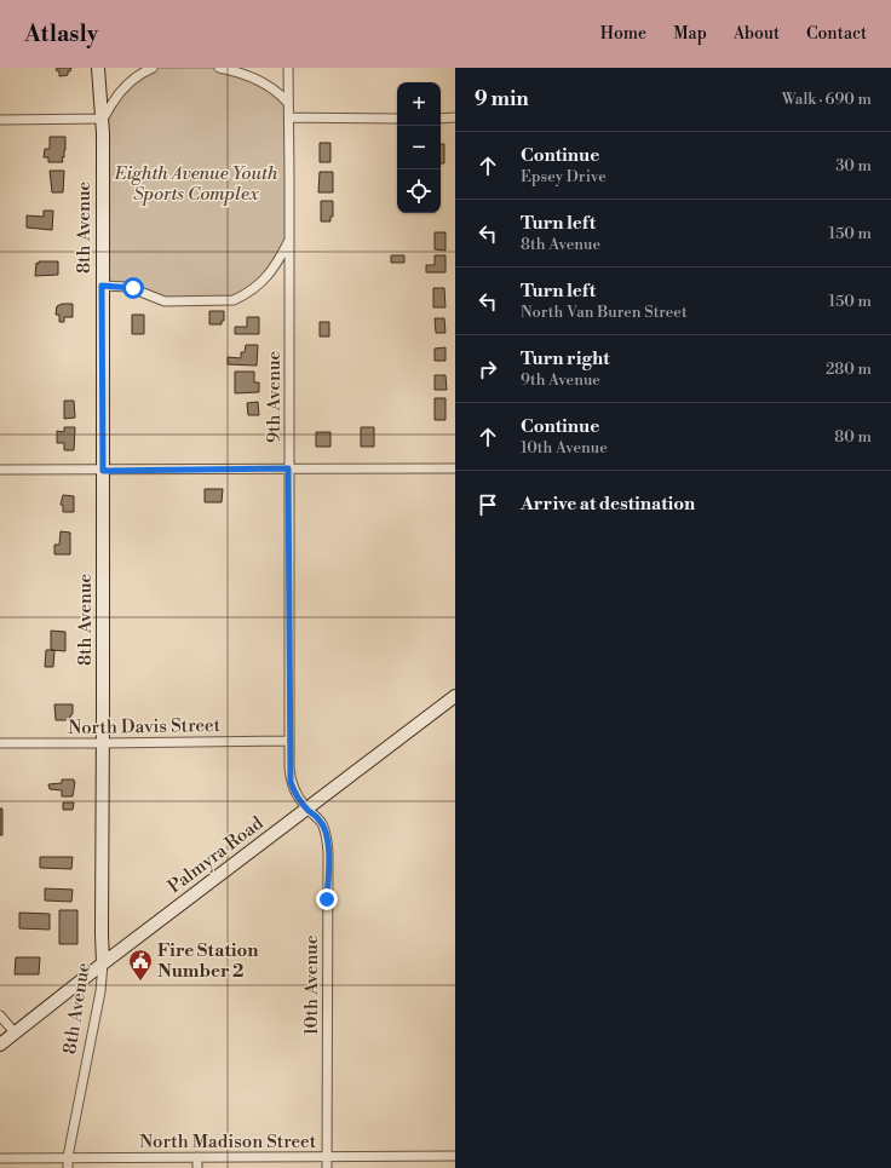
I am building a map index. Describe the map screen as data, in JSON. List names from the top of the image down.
{
  "streets": {
    "street": [
      "8th Avenue",
      "9th Avenue",
      "North Davis Street",
      "Palmyra Road",
      "10th Avenue",
      "North Madison Street"
    ]
  },
  "crossings": [
    ["8th Avenue", "North Davis Street"],
    ["8th Avenue", "Palmyra Road"],
    ["8th Avenue", "North Madison Street"],
    ["9th Avenue", "North Davis Street"],
    ["9th Avenue", "Palmyra Road"],
    ["9th Avenue", "10th Avenue"],
    ["Palmyra Road", "10th Avenue"],
    ["10th Avenue", "North Madison Street"]
  ],
  "parks": ["Eighth Avenue Youth Sports Complex"],
  "places": {
    "public building": ["Fire Station Number 2"]
  },
  "page": {
    "header": "Atlasly",
    "nav": [
      "Home",
      "Map",
      "About",
      "Contact"
    ],
    "heading": ["9 min", "Walk · 690 m"],
    "map_buttons": ["+", "−"],
    "list": [
      ["Continue", "Epsey Drive", "30 m"],
      ["Turn left", "8th Avenue", "150 m"],
      ["Turn left", "North Van Buren Street", "150 m"],
      ["Turn right", "9th Avenue", "280 m"],
      ["Continue", "10th Avenue", "80 m"],
      "Arrive at destination"
    ]
  }
}
